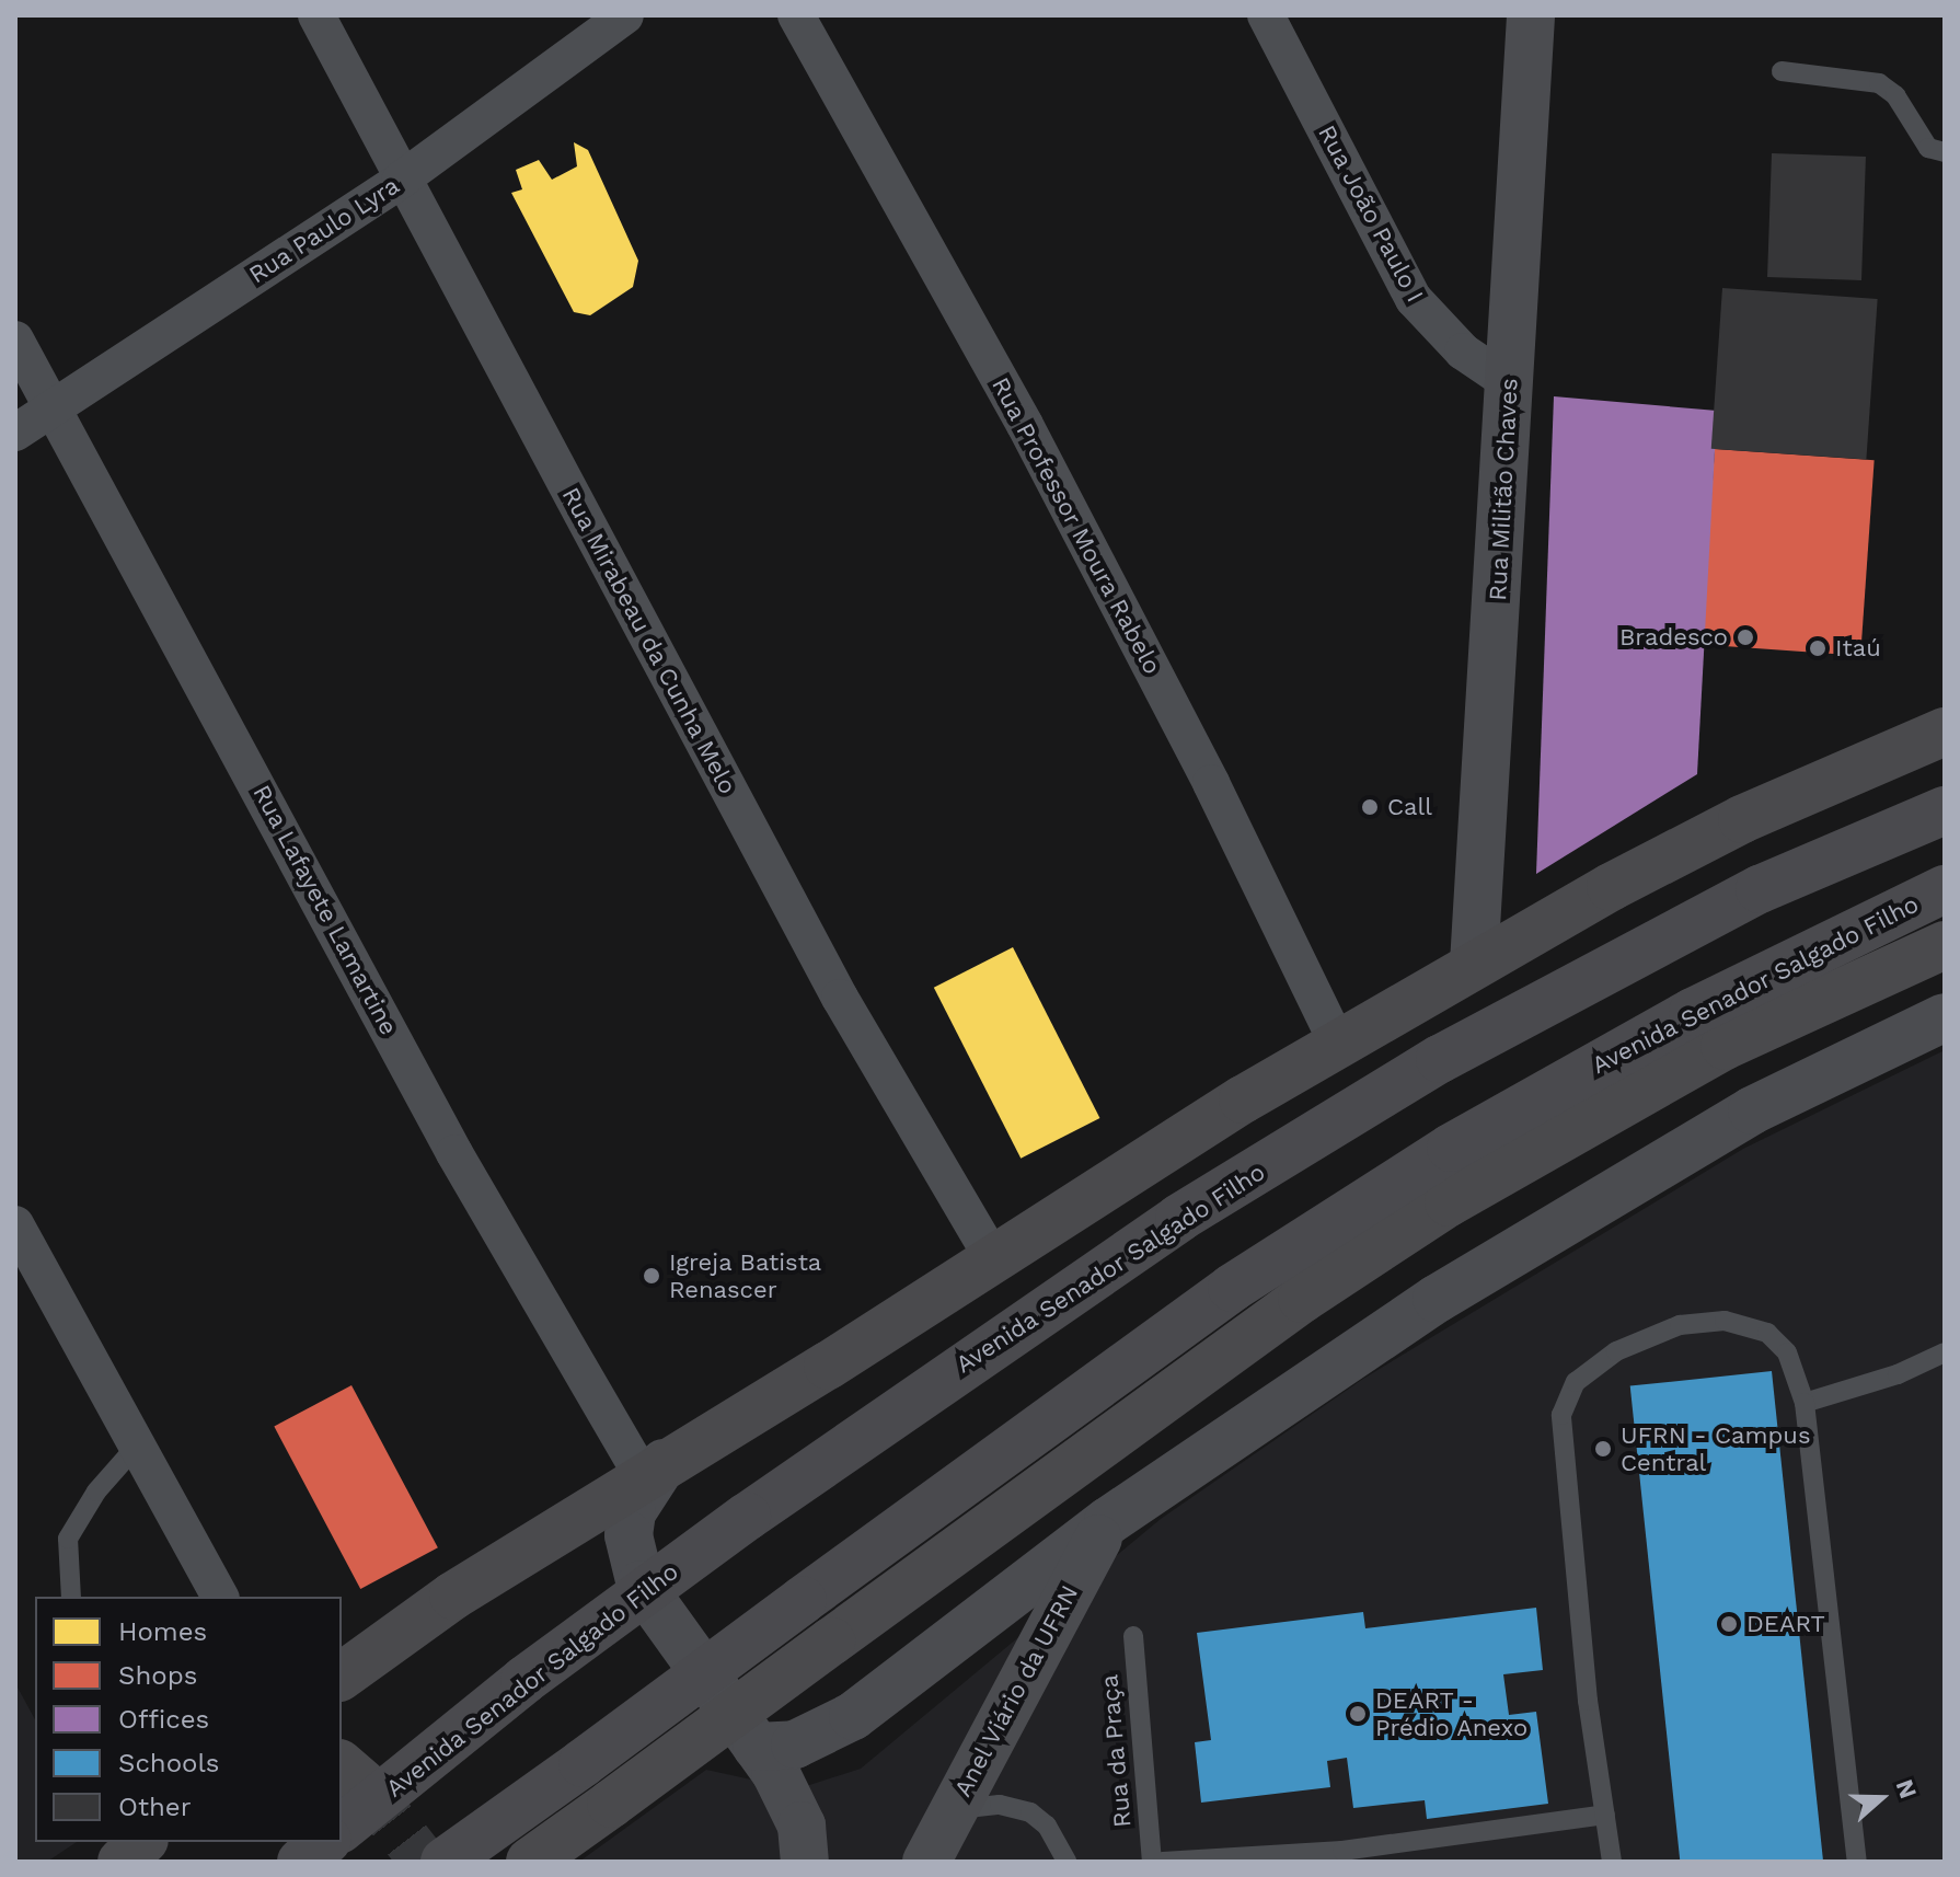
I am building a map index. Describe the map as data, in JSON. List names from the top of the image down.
{
  "streets": {
    "highway": ["Avenida Senador Salgado Filho"],
    "main road": ["Rua Militão Chaves", "Anel Viário da UFRN"],
    "street": [
      "Rua João Paulo I",
      "Rua Paulo Lyra",
      "Rua Professor Moura Rabelo",
      "Rua Mirabeau da Cunha Melo",
      "Rua Lafayete Lamartine"
    ],
    "lane": ["Rua da Praça"]
  },
  "crossings": [
    ["Rua João Paulo I", "Rua Militão Chaves"],
    ["Rua Paulo Lyra", "Rua Mirabeau da Cunha Melo"],
    ["Rua Paulo Lyra", "Rua Lafayete Lamartine"]
  ],
  "places": [
    "Bradesco",
    "Itaú",
    "Call",
    "Igreja Batista Renascer",
    "UFRN - Campus Central",
    "DEART",
    "DEART - Prédio Anexo"
  ],
  "legend": [
    "Homes",
    "Shops",
    "Offices",
    "Schools",
    "Other"
  ],
  "north": "right"
}
